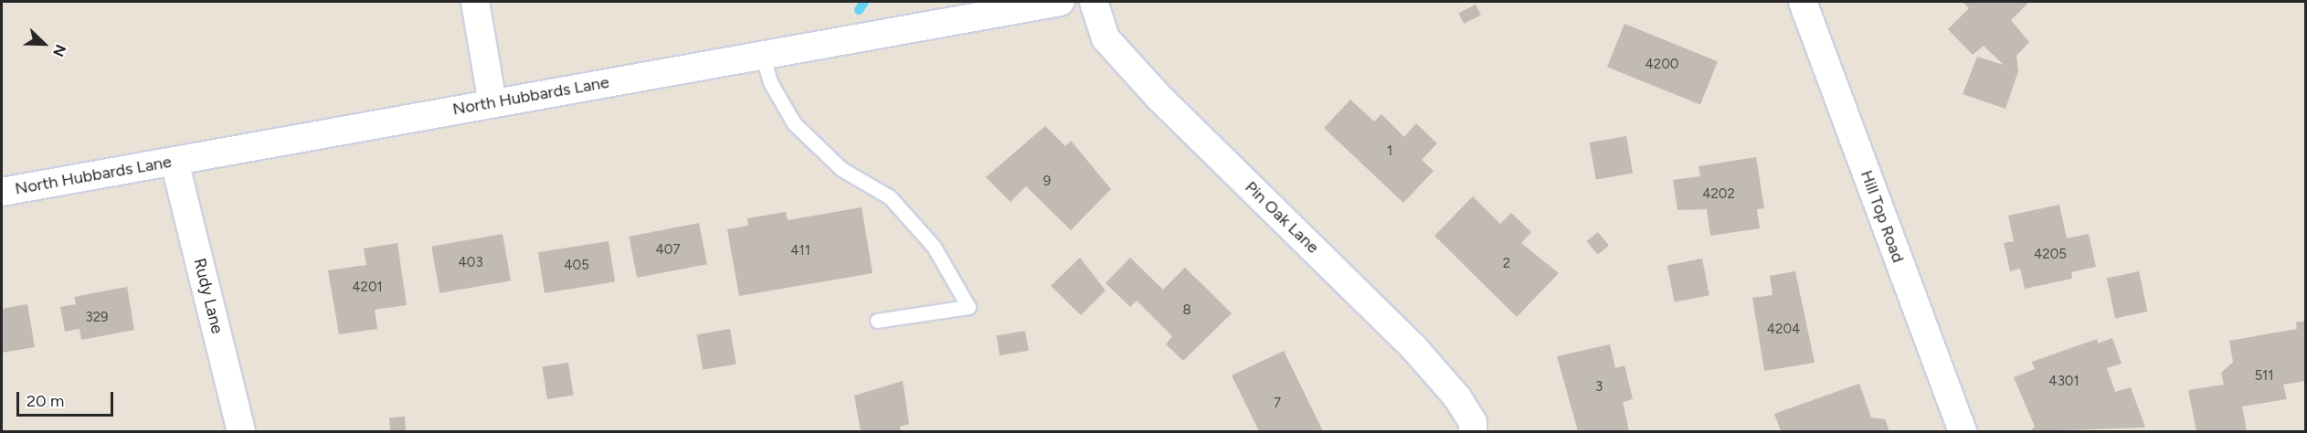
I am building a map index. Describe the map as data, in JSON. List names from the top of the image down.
{
  "streets": {
    "street": [
      "North Hubbards Lane",
      "Hill Top Road",
      "Pin Oak Lane",
      "Rudy Lane"
    ]
  },
  "crossings": [
    ["North Hubbards Lane", "Rudy Lane"]
  ],
  "house_numbers": [
    "4200",
    "1",
    "9",
    "4202",
    "407",
    "411",
    "4205",
    "403",
    "2",
    "405",
    "4201",
    "8",
    "329",
    "4204",
    "511",
    "4301",
    "3",
    "7"
  ],
  "scale_bar": "20 m",
  "north": "bottom right"
}
